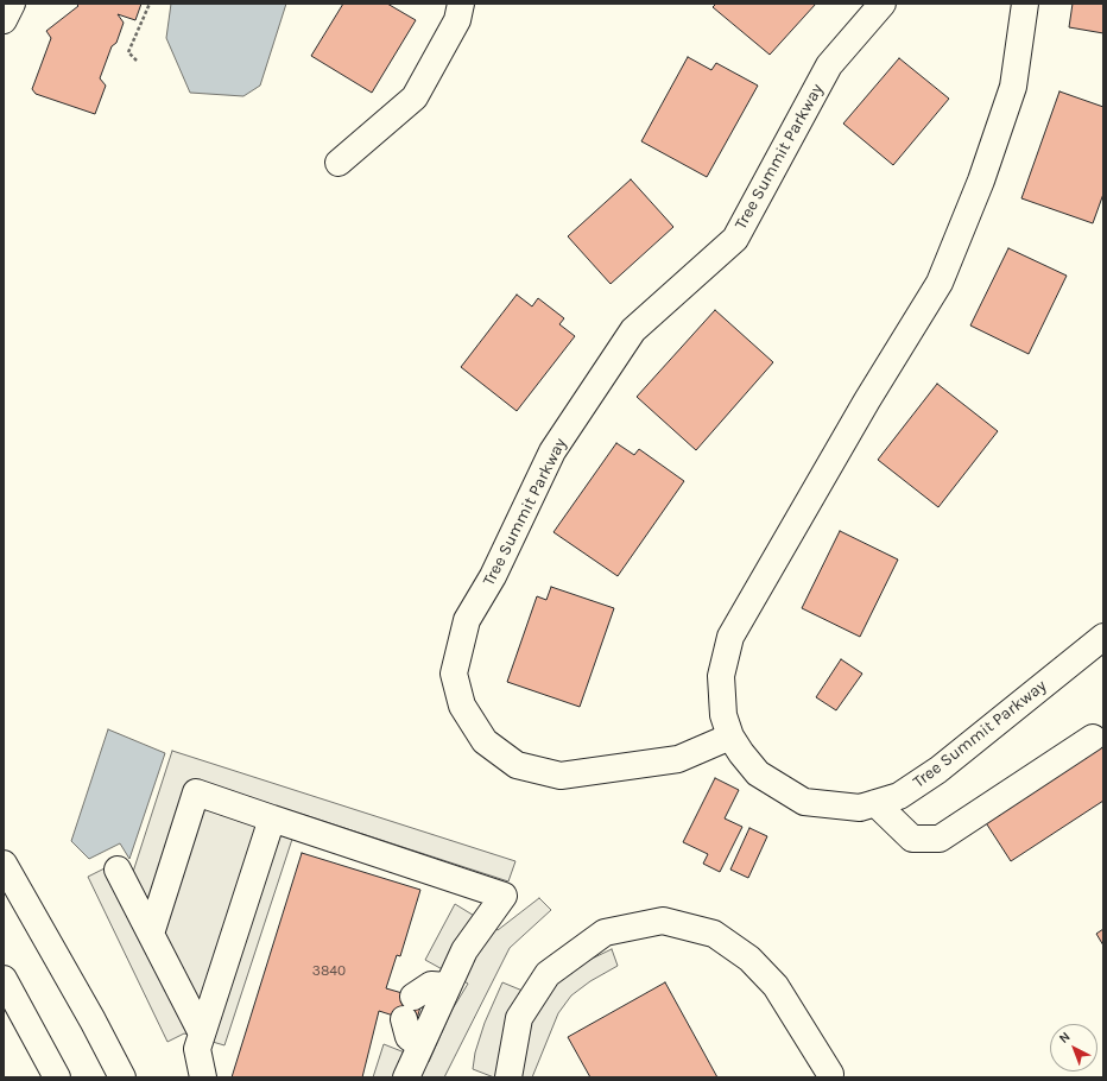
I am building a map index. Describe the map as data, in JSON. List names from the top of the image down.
{
  "streets": {
    "main road": ["Tree Summit Parkway"]
  },
  "house_numbers": ["3840"],
  "north": "top left"
}
